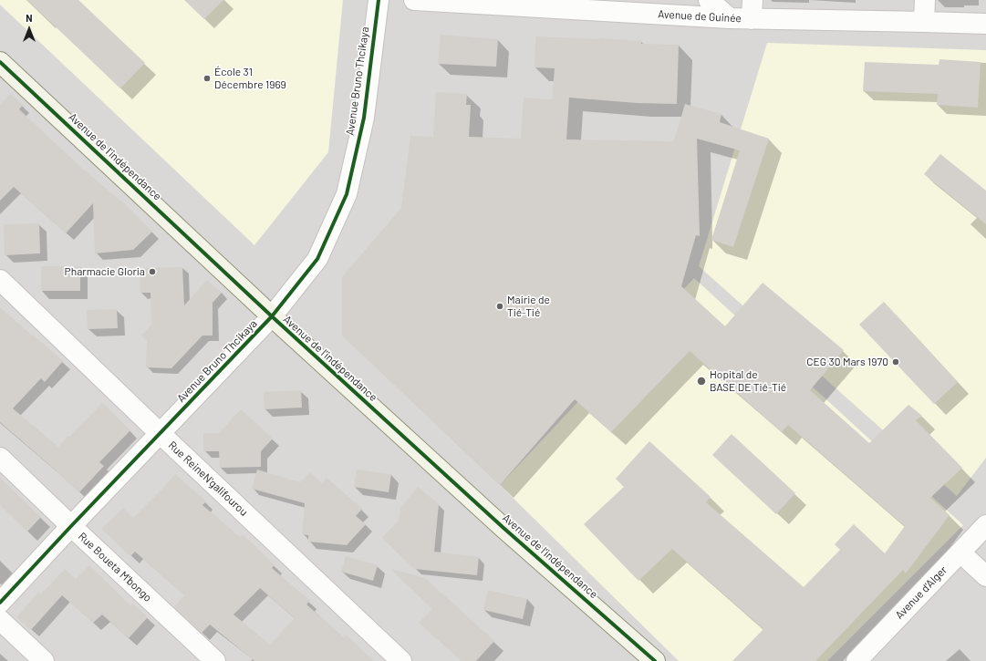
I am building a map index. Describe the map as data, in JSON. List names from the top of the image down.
{
  "streets": {
    "street": [
      "Avenue de Guinée",
      "Avenue Bruno Thcikaya",
      "Avenue de l'indépendance",
      "Rue ReineN'galifourou",
      "Rue Boueta M'bongo",
      "Avenue d'Alger"
    ]
  },
  "crossings": [
    ["Avenue Bruno Thcikaya", "Avenue de l'indépendance"],
    ["Avenue Bruno Thcikaya", "Rue ReineN'galifourou"],
    ["Avenue Bruno Thcikaya", "Rue Boueta M'bongo"]
  ],
  "places": [
    "École 31 Décembre 1969",
    "Pharmacie Gloria",
    "Mairie de Tié-Tié",
    "CEG 30 Mars 1970",
    "Hopital de BASE DE Tié-Tié"
  ],
  "north": "top"
}
